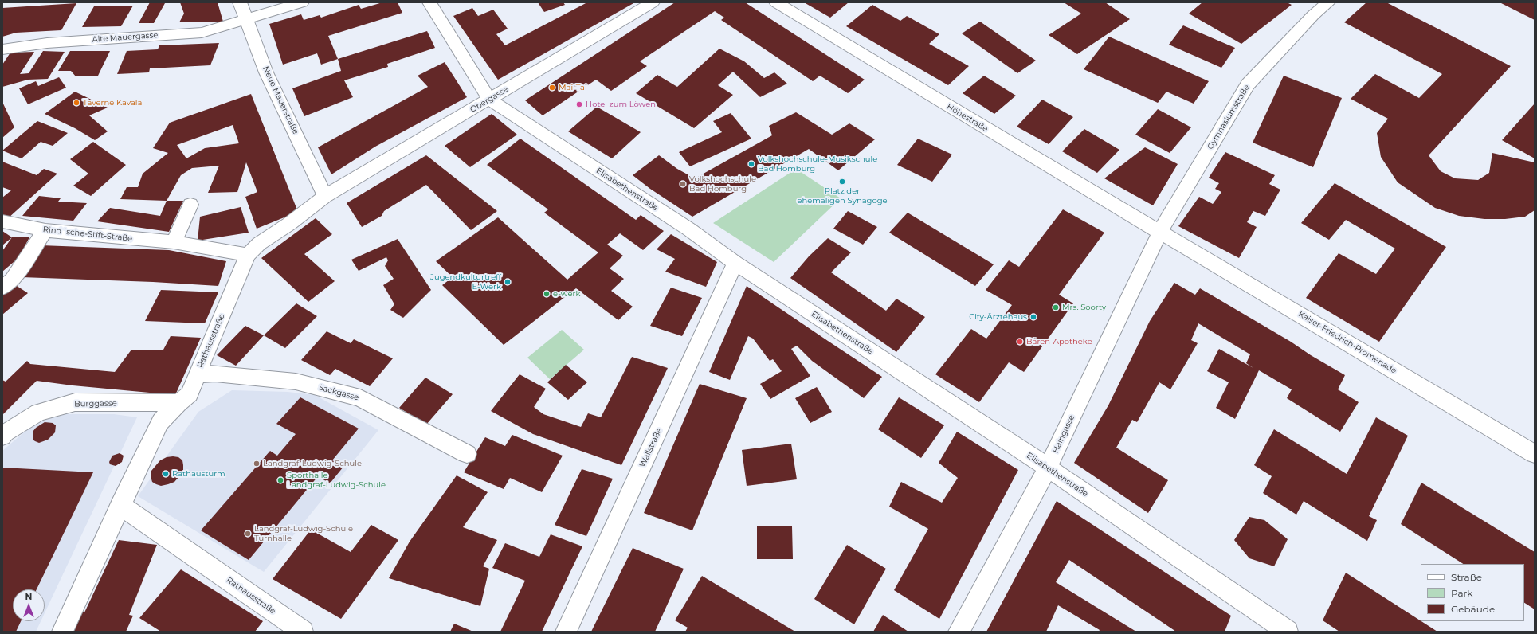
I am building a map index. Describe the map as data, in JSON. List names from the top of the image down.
{
  "streets": {
    "street": [
      "Alte Mauergasse",
      "Obergasse",
      "Neue Mauerstraße",
      "Gymnasiumstraße",
      "Höhestraße",
      "Elisabethenstraße",
      "Rind´sche-Stift-Straße",
      "Rathausstraße",
      "Kaiser-Friedrich-Promenade",
      "Sackgasse",
      "Burggasse",
      "Haingasse",
      "Wallstraße"
    ]
  },
  "crossings": [
    ["Alte Mauergasse", "Neue Mauerstraße"],
    ["Obergasse", "Neue Mauerstraße"],
    ["Obergasse", "Elisabethenstraße"],
    ["Obergasse", "Rathausstraße"],
    ["Neue Mauerstraße", "Rathausstraße"],
    ["Gymnasiumstraße", "Höhestraße"],
    ["Gymnasiumstraße", "Kaiser-Friedrich-Promenade"],
    ["Gymnasiumstraße", "Haingasse"],
    ["Höhestraße", "Kaiser-Friedrich-Promenade"],
    ["Höhestraße", "Haingasse"],
    ["Elisabethenstraße", "Haingasse"],
    ["Elisabethenstraße", "Wallstraße"],
    ["Rind´sche-Stift-Straße", "Rathausstraße"],
    ["Rathausstraße", "Sackgasse"],
    ["Rathausstraße", "Burggasse"],
    ["Kaiser-Friedrich-Promenade", "Haingasse"]
  ],
  "places": [
    "Mai-Tai",
    "Taverne Kavala",
    "Hotel zum Löwen",
    "Volkshochschule-Musikschule Bad Homburg",
    "Platz der ehemaligen Synagoge",
    "Volkshochschule Bad Homburg",
    "Jugendkulturtreff E-Werk",
    "e-werk",
    "Mrs. Soorty",
    "City-Ärztehaus",
    "Bären-Apotheke",
    "Landgraf-Ludwig-Schule",
    "Rathausturm",
    "Sporthalle Landgraf-Ludwig-Schule",
    "Landgraf-Ludwig-Schule Turnhalle"
  ],
  "legend": ["Straße", "Park", "Gebäude"],
  "north": "top"
}
